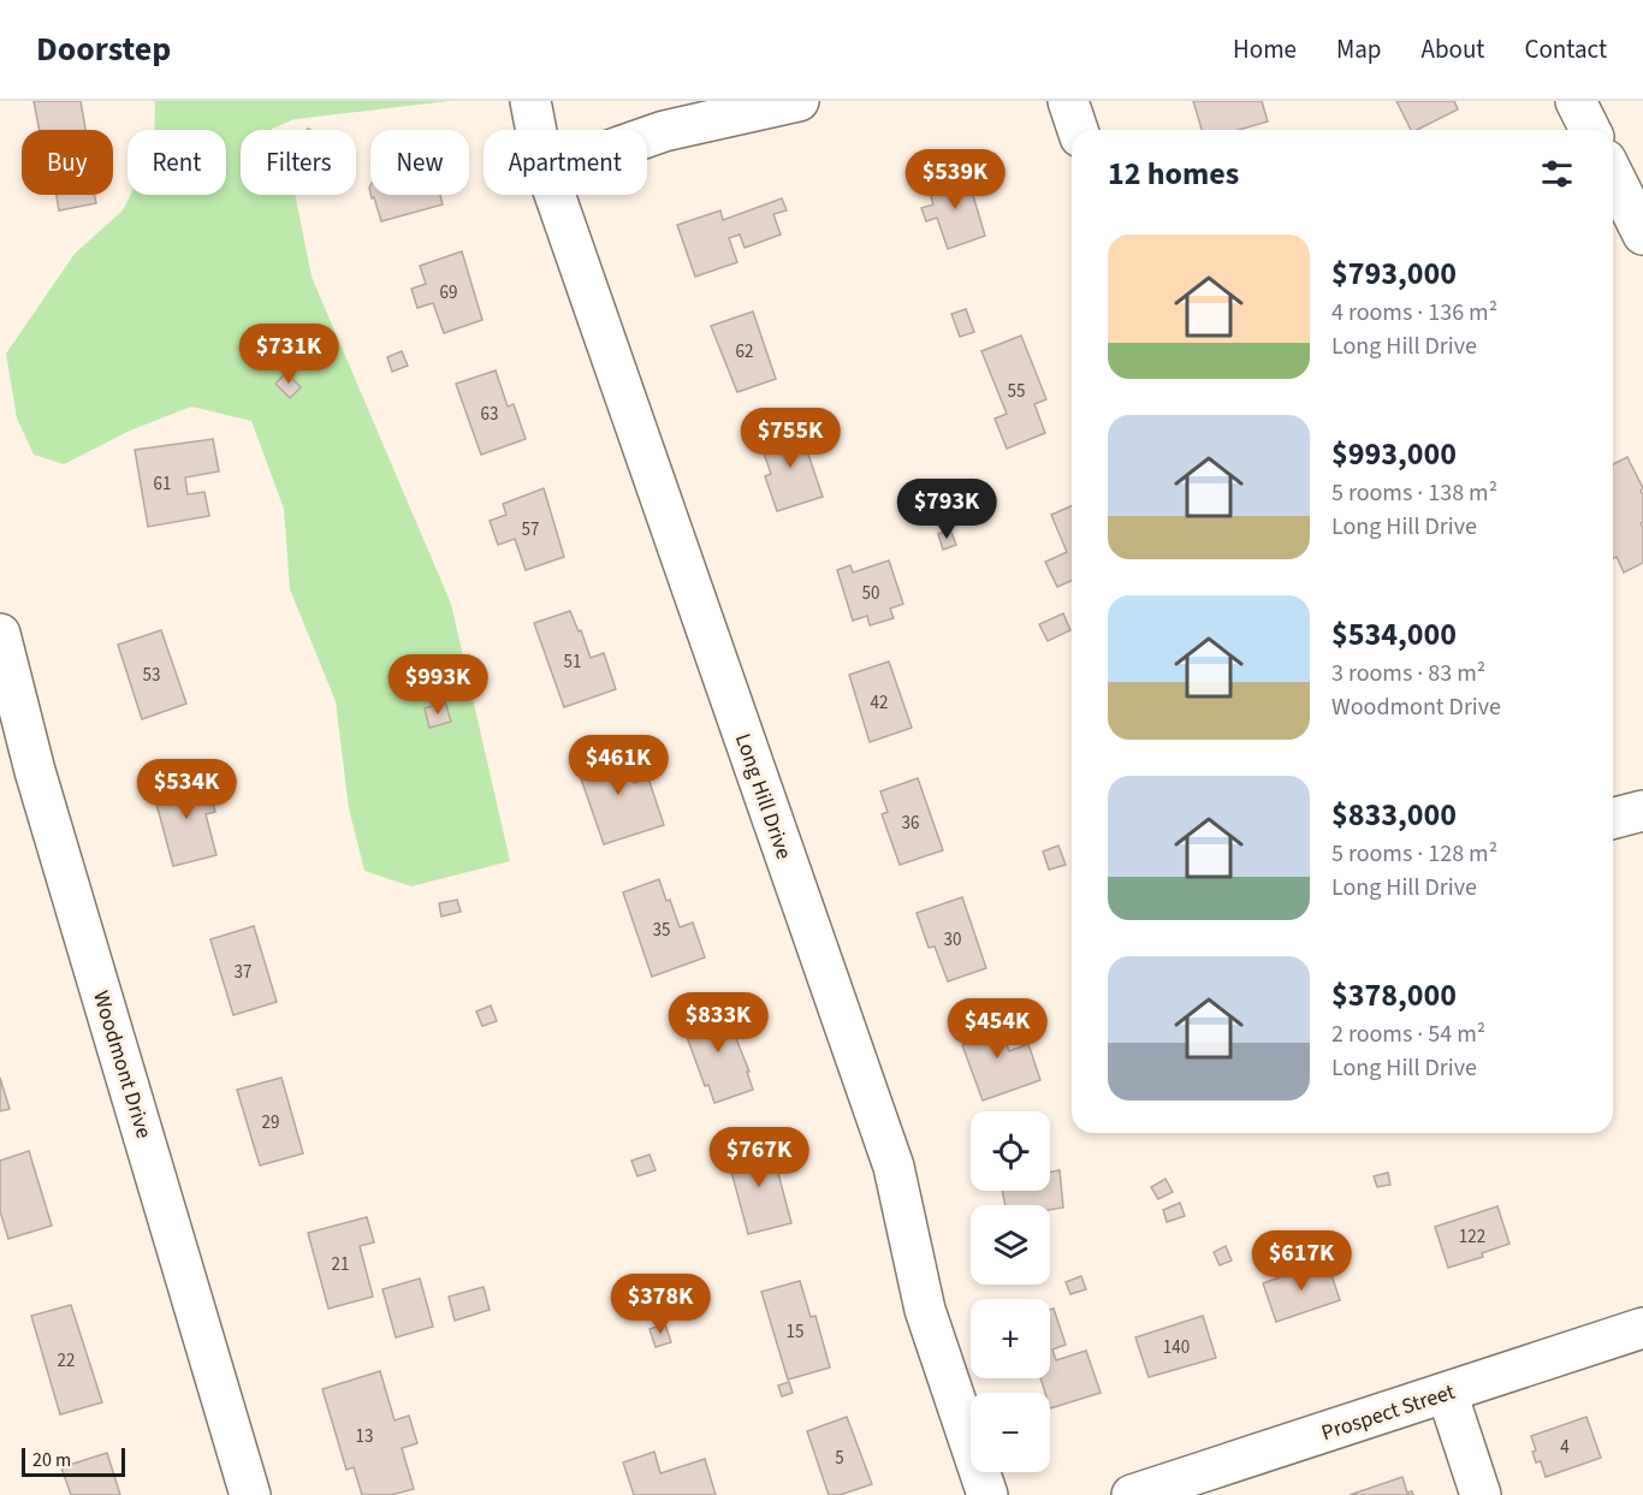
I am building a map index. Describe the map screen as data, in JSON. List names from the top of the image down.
{
  "streets": {
    "street": ["Long Hill Drive", "Woodmont Drive", "Prospect Street"]
  },
  "house_numbers": [
    "69",
    "62",
    "55",
    "63",
    "61",
    "57",
    "50",
    "51",
    "53",
    "42",
    "36",
    "35",
    "30",
    "37",
    "29",
    "122",
    "21",
    "15",
    "140",
    "22",
    "13",
    "4",
    "5"
  ],
  "scale_bar": "20 m",
  "page": {
    "header": "Doorstep",
    "nav": [
      "Home",
      "Map",
      "About",
      "Contact"
    ],
    "chip": [
      "Buy",
      "Rent",
      "Filters",
      "New",
      "Apartment"
    ],
    "heading": "12 homes",
    "price": [
      "$539K",
      "$731K",
      "$755K",
      "$793K",
      "$993K",
      "$461K",
      "$534K",
      "$833K",
      "$454K",
      "$767K",
      "$617K",
      "$378K"
    ],
    "list": [
      {
        "name": "$793,000",
        "note": "4 rooms · 136 m² · Long Hill Drive"
      },
      {
        "name": "$993,000",
        "note": "5 rooms · 138 m² · Long Hill Drive"
      },
      {
        "name": "$534,000",
        "note": "3 rooms · 83 m² · Woodmont Drive"
      },
      {
        "name": "$833,000",
        "note": "5 rooms · 128 m² · Long Hill Drive"
      },
      {
        "name": "$378,000",
        "note": "2 rooms · 54 m² · Long Hill Drive"
      }
    ],
    "map_buttons": ["+", "−"],
    "scale": "20 m"
  }
}
